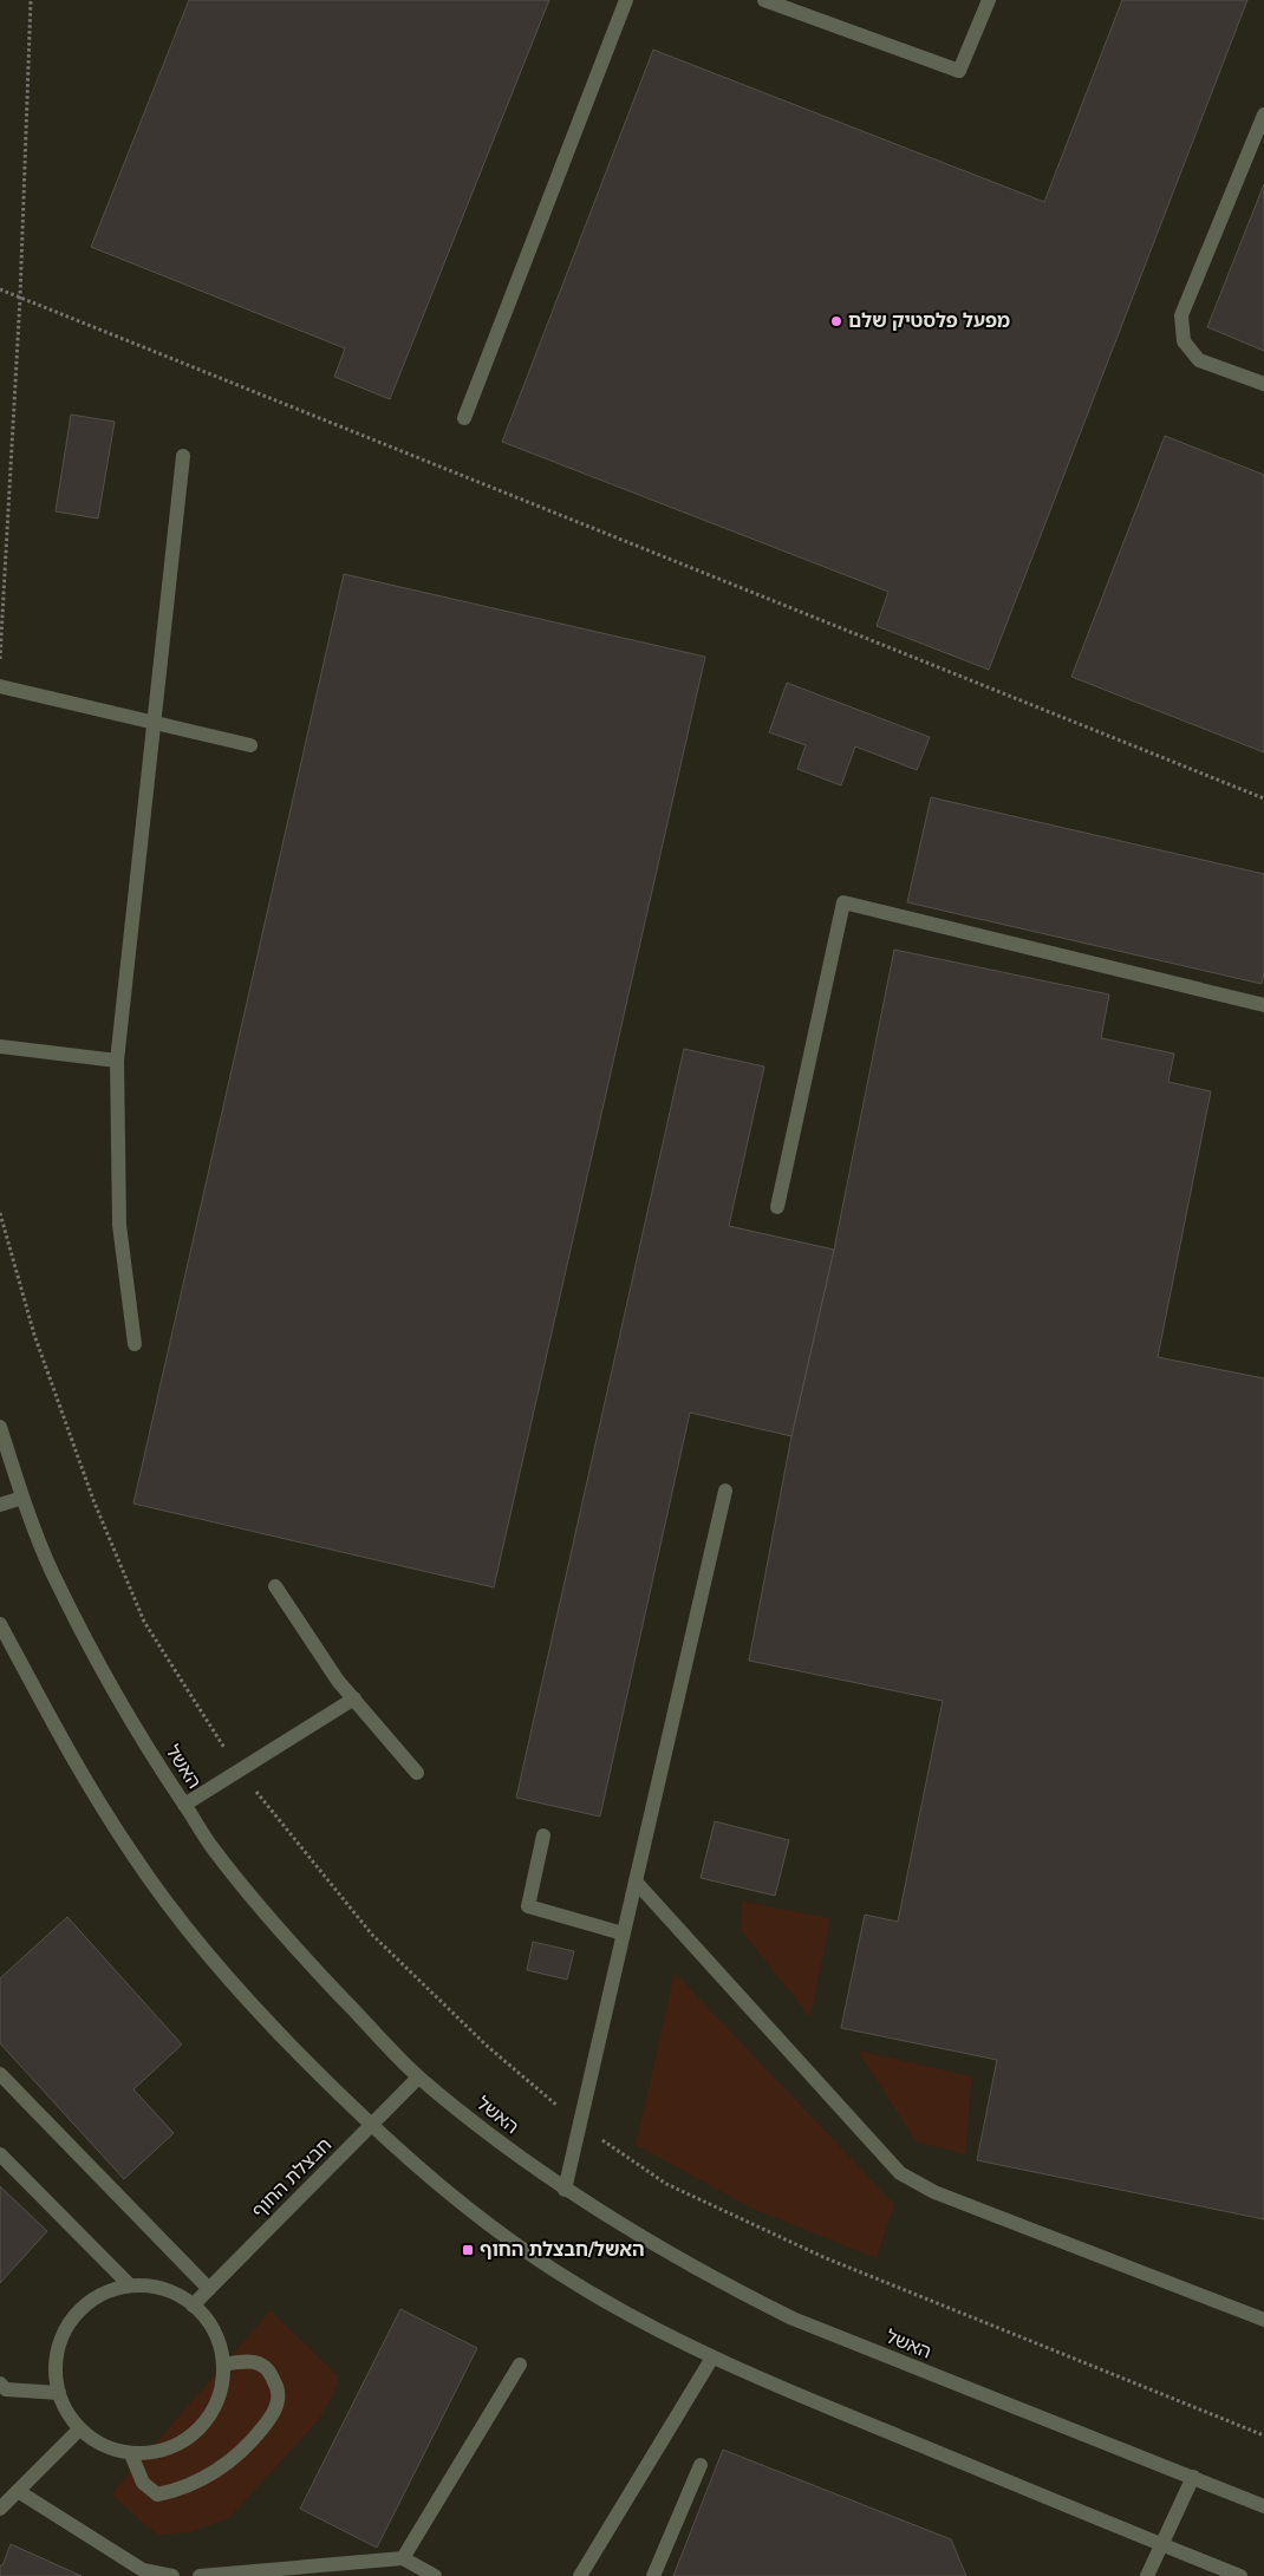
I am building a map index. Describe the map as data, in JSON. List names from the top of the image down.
{
  "streets": {
    "street": ["האשל", "חבצלת החוף"]
  },
  "crossings": [
    ["האשל", "חבצלת החוף"]
  ],
  "places": {
    "other": ["מפעל פלסטיק שלם"],
    "transit": ["האשל/חבצלת החוף"]
  }
}
